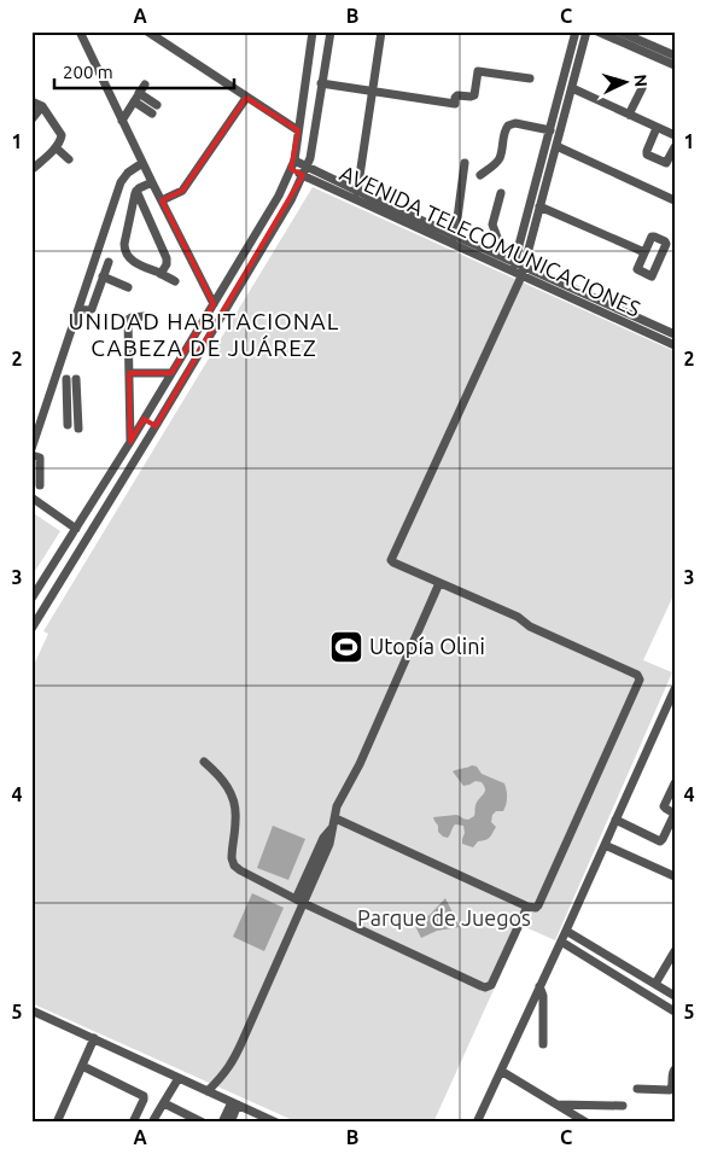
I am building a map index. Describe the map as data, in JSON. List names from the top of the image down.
{
  "streets": {
    "street": ["AVENIDA TELECOMUNICACIONES"]
  },
  "districts": ["UNIDAD HABITACIONAL CABEZA DE JUÁREZ"],
  "parks": ["Parque de Juegos"],
  "places": {
    "sports": ["Utopía Olini"]
  },
  "scale_bar": "200 m",
  "north": "right",
  "grid": {
    "columns": ["A", "B", "C"],
    "rows": [
      "1",
      "2",
      "3",
      "4",
      "5"
    ]
  }
}
